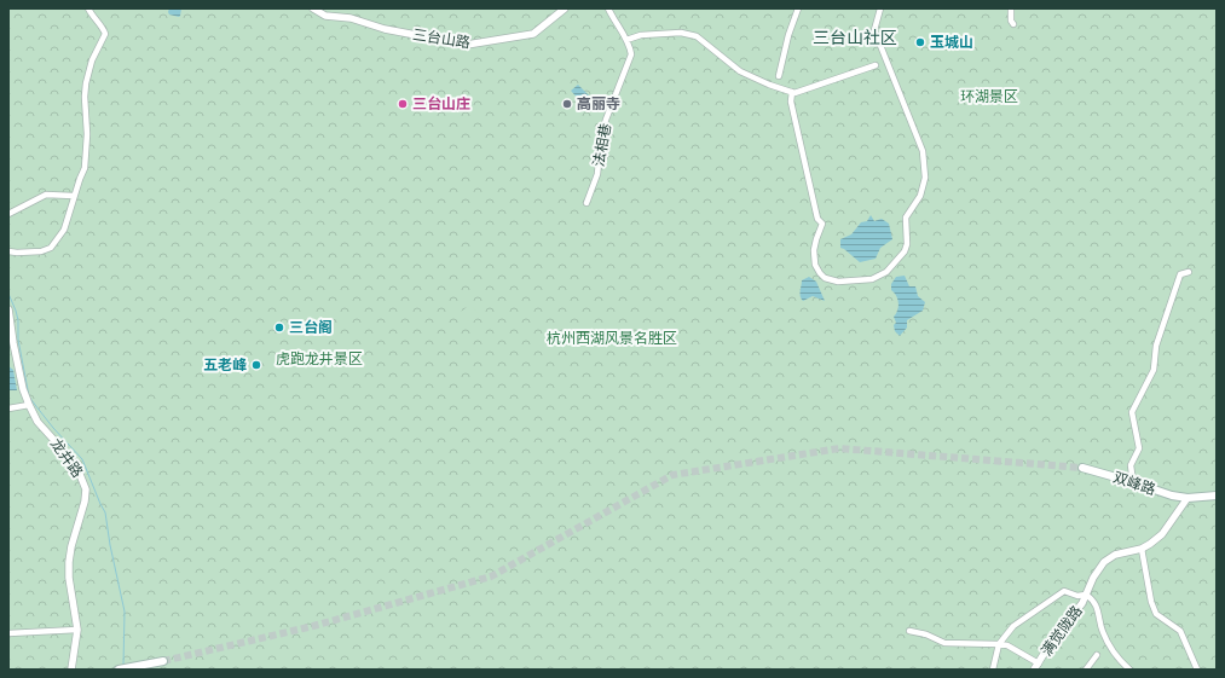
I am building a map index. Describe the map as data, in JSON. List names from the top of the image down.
{
  "streets": {
    "main road": ["双峰路"],
    "street": [
      "三台山路",
      "法相巷",
      "龙井路",
      "满觉陇路"
    ]
  },
  "crossings": [
    ["双峰路", "满觉陇路"]
  ],
  "districts": ["三台山社区"],
  "parks": ["环湖景区", "杭州西湖风景名胜区", "虎跑龙井景区"],
  "places": [
    "玉城山",
    "三台山庄",
    "高丽寺",
    "三台阁",
    "五老峰"
  ]
}
